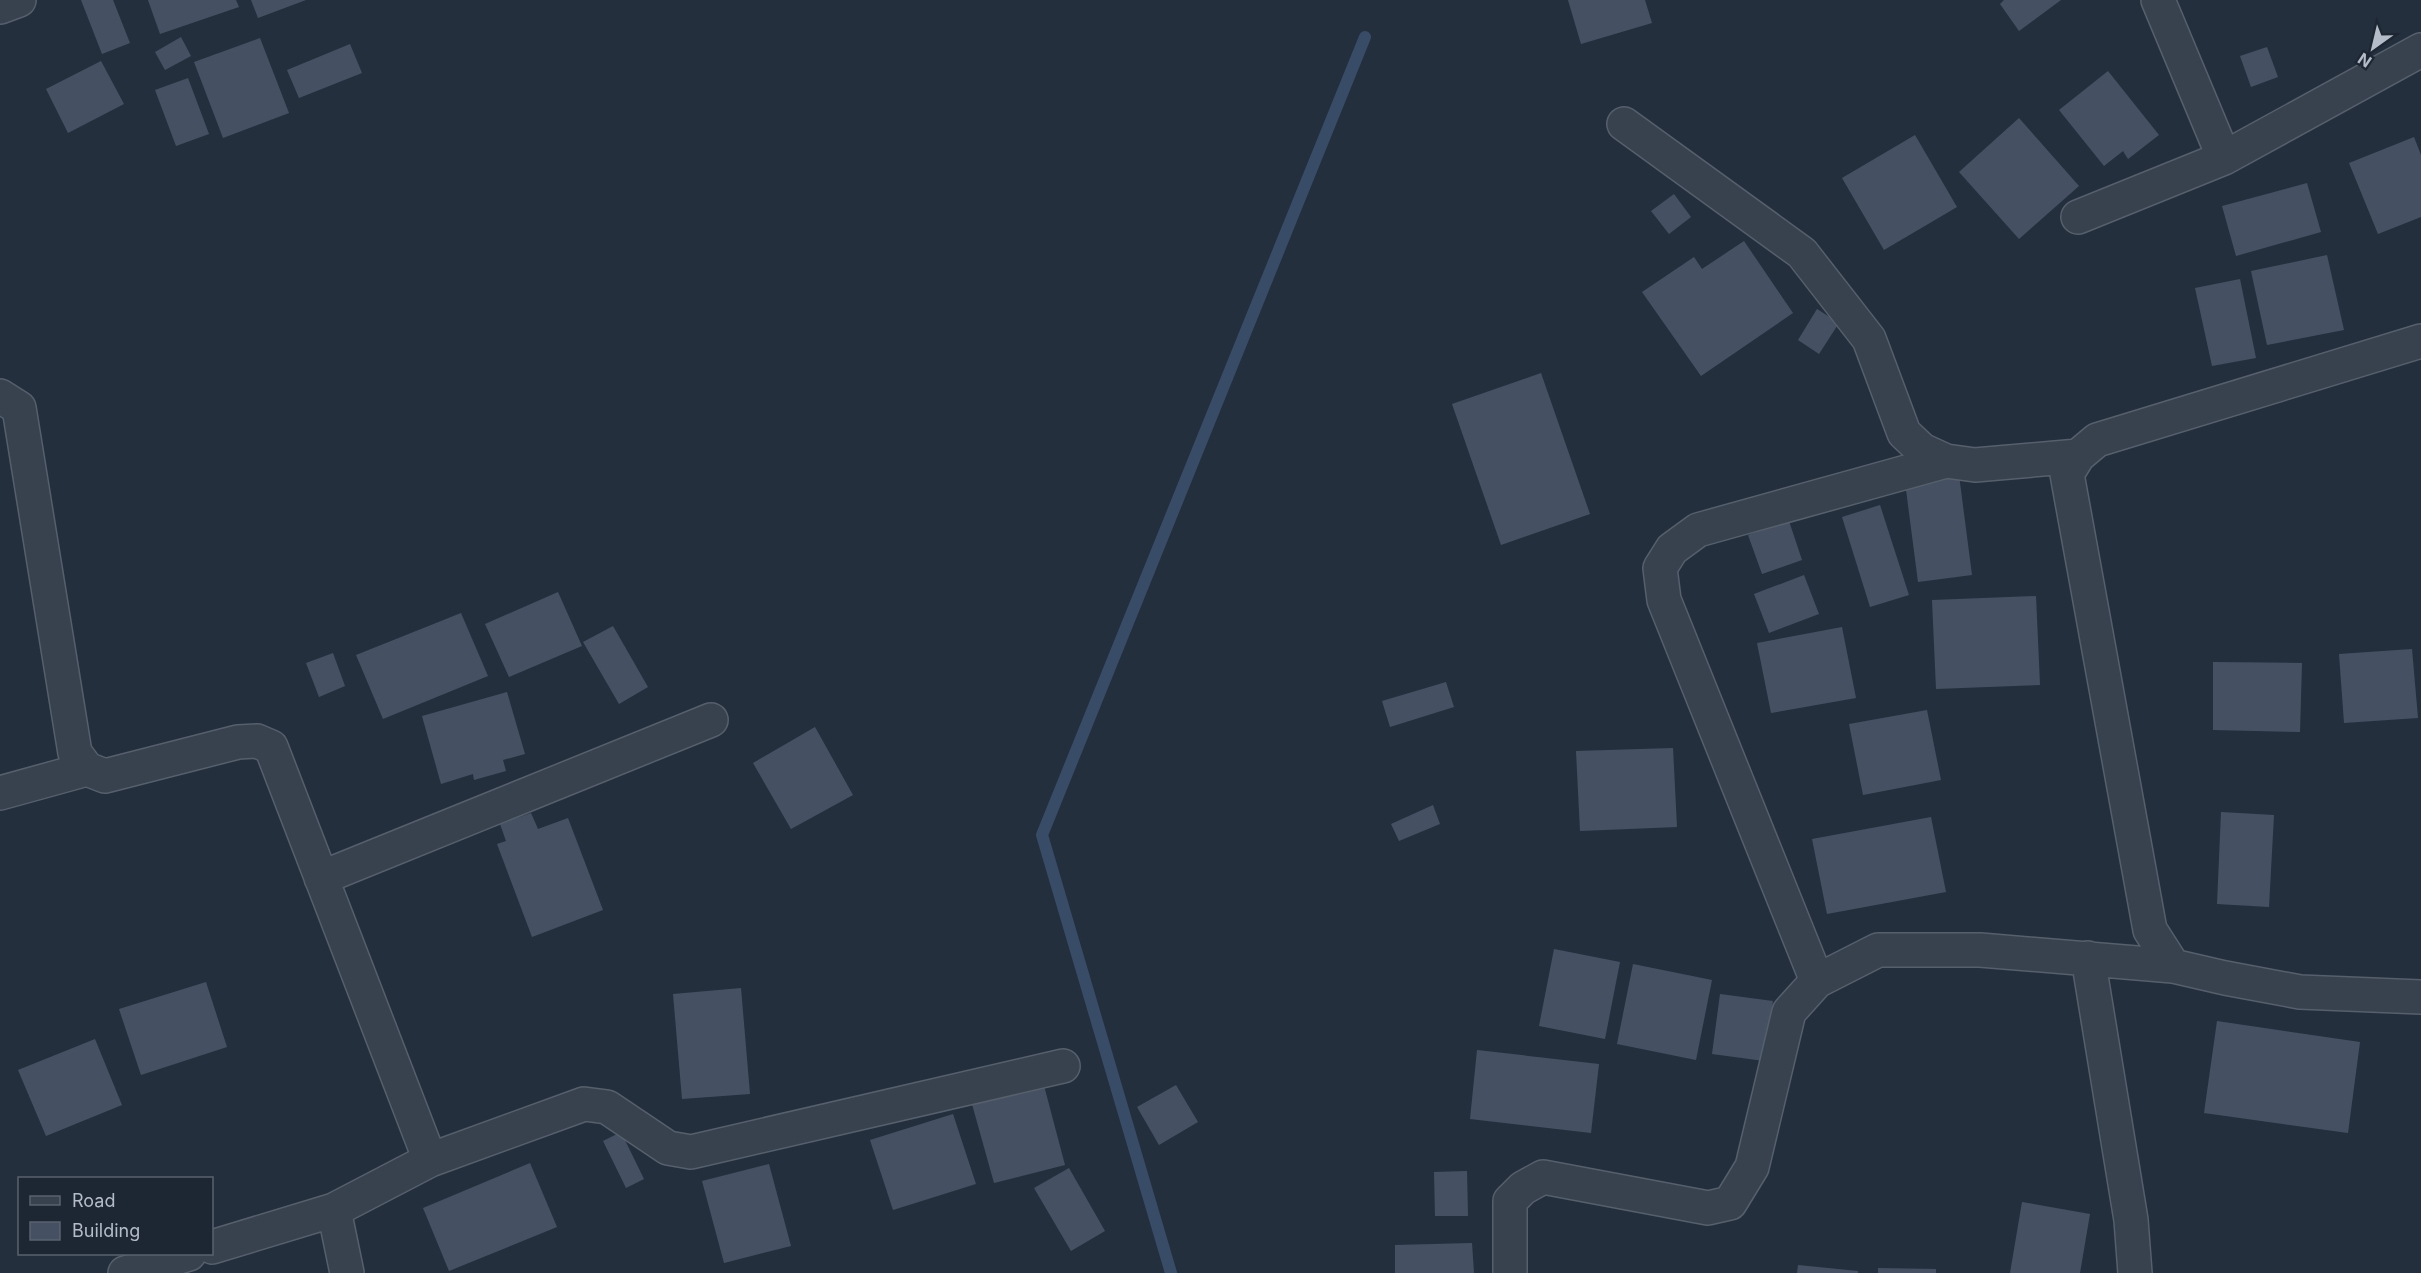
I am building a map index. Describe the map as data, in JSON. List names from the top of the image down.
{
  "legend": ["Road", "Building"],
  "north": "bottom left"
}
